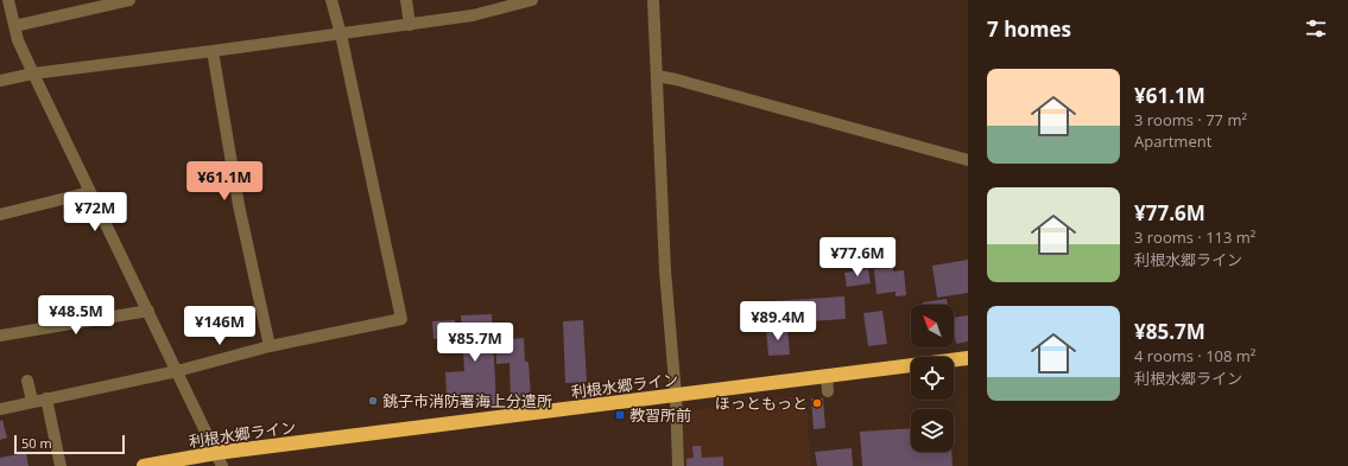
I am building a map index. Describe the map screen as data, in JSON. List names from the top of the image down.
{
  "streets": {
    "highway": ["利根水郷ライン"]
  },
  "places": {
    "other": ["銚子市消防署海上分遣所", "ほっともっと"],
    "transit": ["教習所前"]
  },
  "scale_bar": "50 m",
  "north": "top left",
  "page": {
    "heading": "7 homes",
    "list": [
      {
        "name": "¥61.1M",
        "note": "3 rooms · 77 m² · Apartment"
      },
      {
        "name": "¥77.6M",
        "note": "3 rooms · 113 m² · 利根水郷ライン"
      },
      {
        "name": "¥85.7M",
        "note": "4 rooms · 108 m² · 利根水郷ライン"
      }
    ],
    "price": [
      "¥61.1M",
      "¥72M",
      "¥77.6M",
      "¥48.5M",
      "¥89.4M",
      "¥146M",
      "¥85.7M"
    ],
    "scale": "50 m"
  }
}
